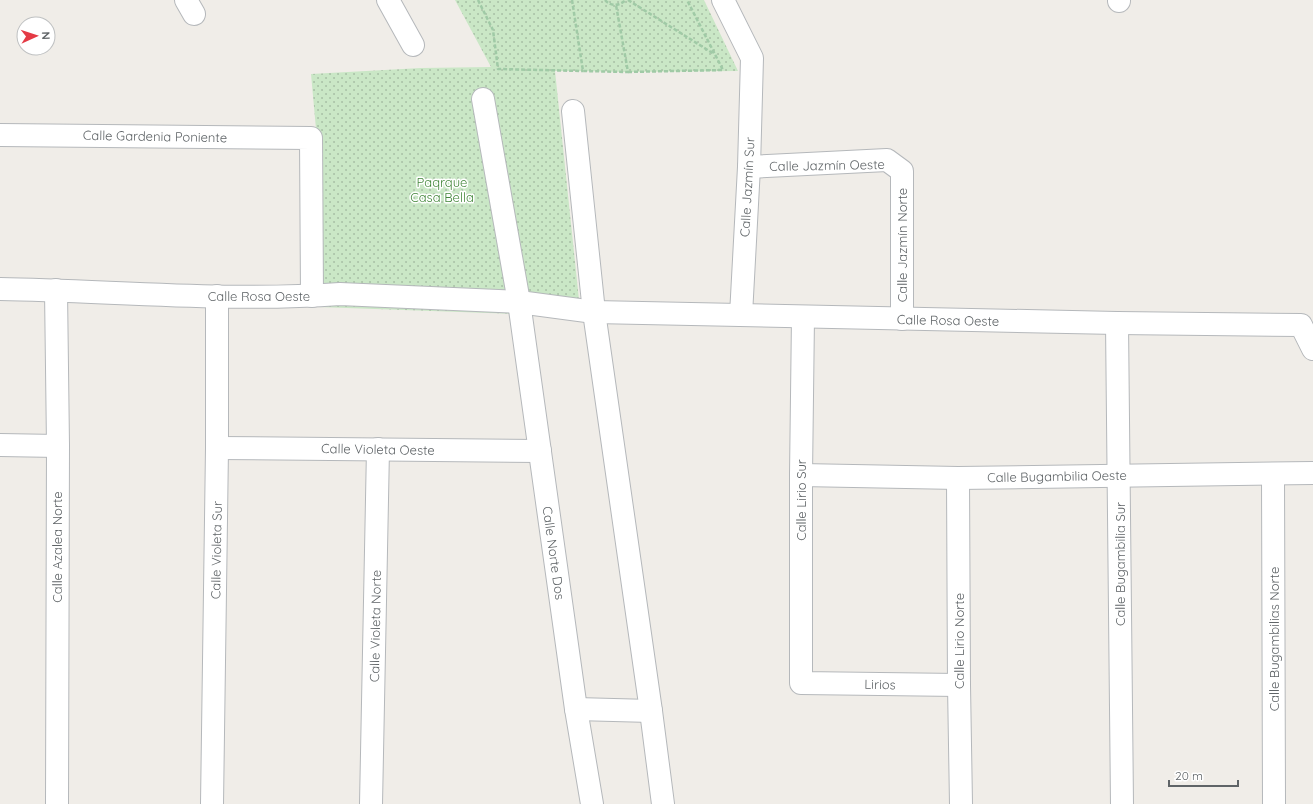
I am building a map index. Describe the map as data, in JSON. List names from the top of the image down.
{
  "streets": {
    "street": [
      "Calle Gardenia Poniente",
      "Calle Jazmín Oeste",
      "Calle Jazmín Sur",
      "Calle Jazmín Norte",
      "Calle Rosa Oeste",
      "Calle Violeta Oeste",
      "Calle Bugambilia Oeste",
      "Calle Lirio Sur",
      "Calle Azalea Norte",
      "Calle Violeta Sur",
      "Calle Norte Dos",
      "Calle Bugambilia Sur",
      "Calle Violeta Norte",
      "Calle Bugambilias Norte",
      "Calle Lirio Norte",
      "Lirios"
    ]
  },
  "crossings": [
    ["Calle Gardenia Poniente", "Calle Rosa Oeste"],
    ["Calle Jazmín Oeste", "Calle Jazmín Sur"],
    ["Calle Jazmín Oeste", "Calle Jazmín Norte"],
    ["Calle Jazmín Sur", "Calle Rosa Oeste"],
    ["Calle Jazmín Norte", "Calle Rosa Oeste"],
    ["Calle Rosa Oeste", "Calle Lirio Sur"],
    ["Calle Rosa Oeste", "Calle Azalea Norte"],
    ["Calle Rosa Oeste", "Calle Violeta Sur"],
    ["Calle Rosa Oeste", "Calle Norte Dos"],
    ["Calle Rosa Oeste", "Calle Bugambilia Sur"],
    ["Calle Violeta Oeste", "Calle Violeta Sur"],
    ["Calle Violeta Oeste", "Calle Norte Dos"],
    ["Calle Violeta Oeste", "Calle Violeta Norte"],
    ["Calle Bugambilia Oeste", "Calle Lirio Sur"],
    ["Calle Bugambilia Oeste", "Calle Bugambilia Sur"],
    ["Calle Bugambilia Oeste", "Calle Bugambilias Norte"],
    ["Calle Bugambilia Oeste", "Calle Lirio Norte"],
    ["Calle Lirio Sur", "Lirios"],
    ["Calle Lirio Norte", "Lirios"]
  ],
  "parks": ["Paqrque Casa Bella"],
  "scale_bar": "20 m",
  "north": "right"
}
